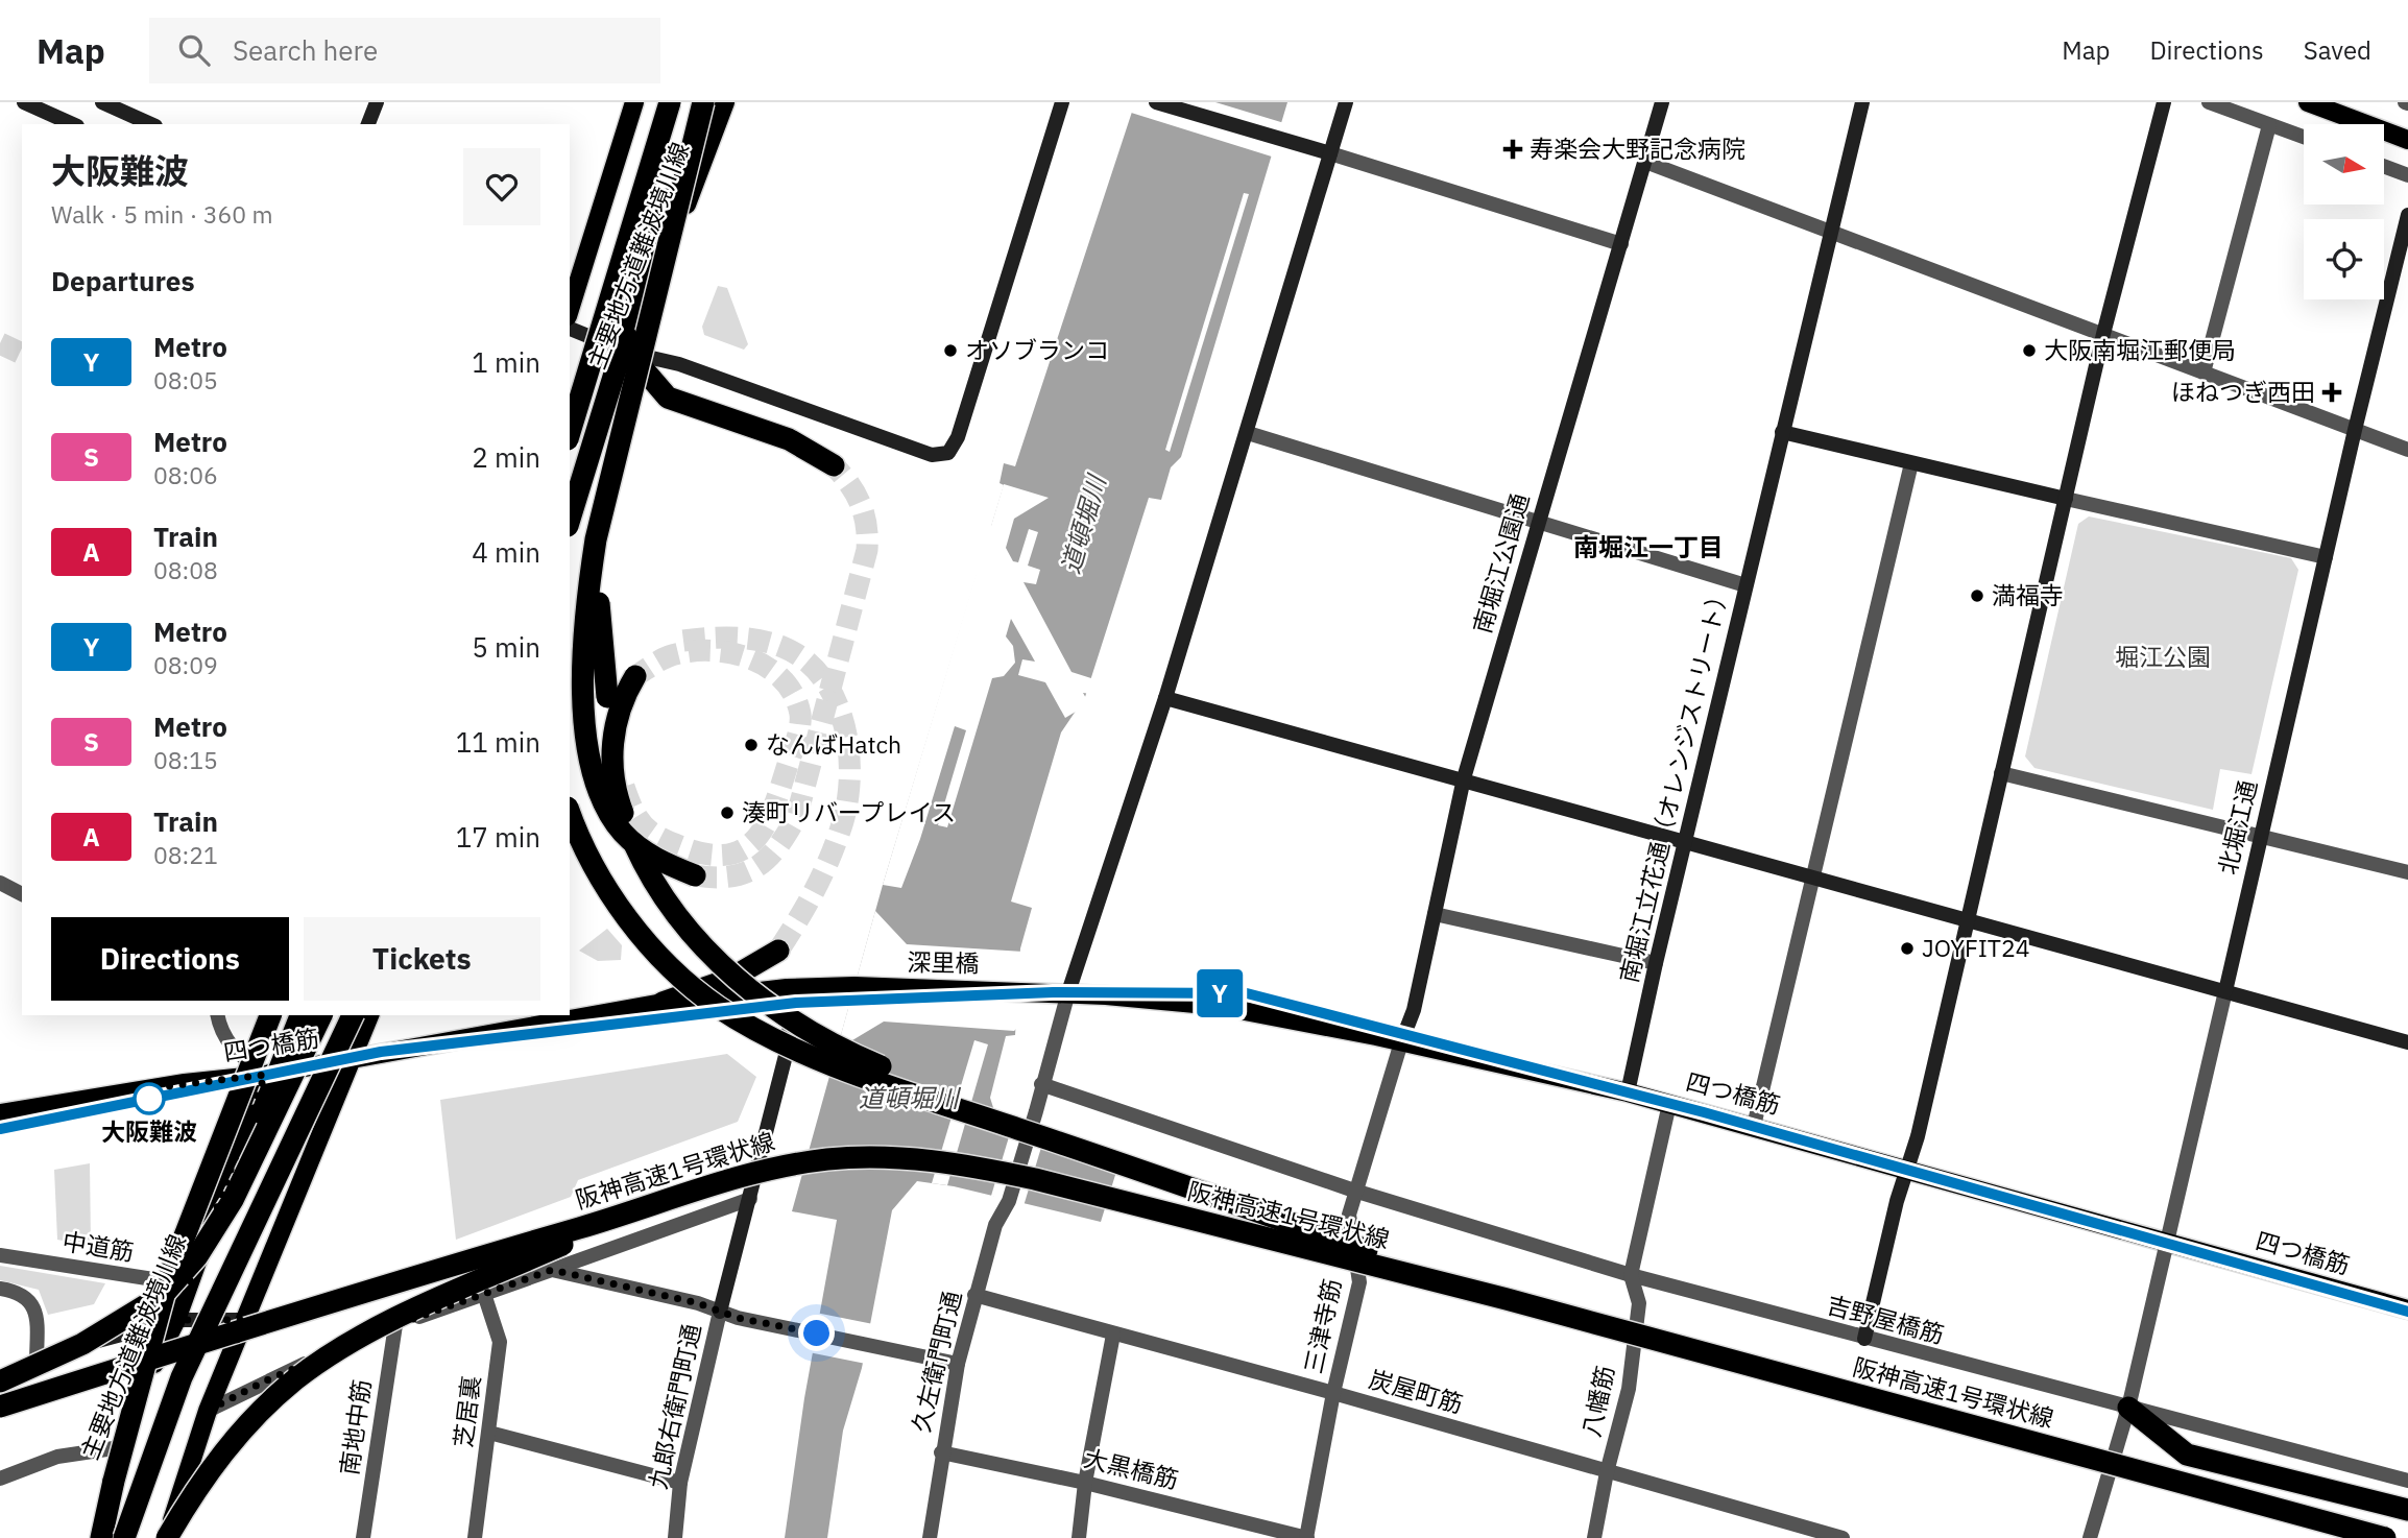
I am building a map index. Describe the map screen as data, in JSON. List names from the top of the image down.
{
  "streets": {
    "highway": ["阪神高速1号環状線"],
    "main road": ["主要地方道難波境川線", "深里橋", "四つ橋筋"],
    "street": [
      "南堀江公園通",
      "南堀江立花通（オレンジストリート）",
      "北堀江通",
      "中道筋",
      "吉野屋橋筋",
      "三津寺筋",
      "久左衛門町通",
      "炭屋町筋",
      "八幡筋",
      "九郎右衛門町通",
      "芝居裏",
      "南地中筋",
      "大黒橋筋"
    ]
  },
  "crossings": [
    ["主要地方道難波境川線", "四つ橋筋"],
    ["主要地方道難波境川線", "中道筋"],
    ["南堀江公園通", "四つ橋筋"],
    ["南堀江公園通", "三津寺筋"],
    ["南堀江立花通（オレンジストリート）", "四つ橋筋"],
    ["北堀江通", "四つ橋筋"],
    ["北堀江通", "吉野屋橋筋"],
    ["深里橋", "四つ橋筋"],
    ["四つ橋筋", "三津寺筋"],
    ["四つ橋筋", "久左衛門町通"],
    ["四つ橋筋", "九郎右衛門町通"],
    ["吉野屋橋筋", "三津寺筋"],
    ["吉野屋橋筋", "久左衛門町通"],
    ["吉野屋橋筋", "八幡筋"],
    ["三津寺筋", "炭屋町筋"],
    ["三津寺筋", "大黒橋筋"],
    ["久左衛門町通", "炭屋町筋"],
    ["久左衛門町通", "大黒橋筋"],
    ["炭屋町筋", "八幡筋"]
  ],
  "districts": ["南堀江一丁目"],
  "water": ["道頓堀川"],
  "parks": ["堀江公園"],
  "places": {
    "health": ["寿楽会大野記念病院", "ほねつぎ西田"],
    "other": [
      "オソブランコ",
      "大阪南堀江郵便局",
      "満福寺",
      "なんばHatch",
      "湊町リバープレイス",
      "JOYFIT24",
      "大阪難波"
    ]
  },
  "lines": ["metro line Y"],
  "north": "right",
  "page": {
    "header": "Map",
    "search": "Search here",
    "nav": ["Map", "Directions", "Saved"],
    "on_map": "Y",
    "heading": [
      ["大阪難波", "Walk · 5 min · 360 m"],
      "Departures"
    ],
    "list": [
      {
        "mark": "Y",
        "name": "Metro",
        "note": "08:05",
        "value": "1 min"
      },
      {
        "mark": "S",
        "name": "Metro",
        "note": "08:06",
        "value": "2 min"
      },
      {
        "mark": "A",
        "name": "Train",
        "note": "08:08",
        "value": "4 min"
      },
      {
        "mark": "Y",
        "name": "Metro",
        "note": "08:09",
        "value": "5 min"
      },
      {
        "mark": "S",
        "name": "Metro",
        "note": "08:15",
        "value": "11 min"
      },
      {
        "mark": "A",
        "name": "Train",
        "note": "08:21",
        "value": "17 min"
      }
    ],
    "buttons": ["Directions", "Tickets"]
  }
}
